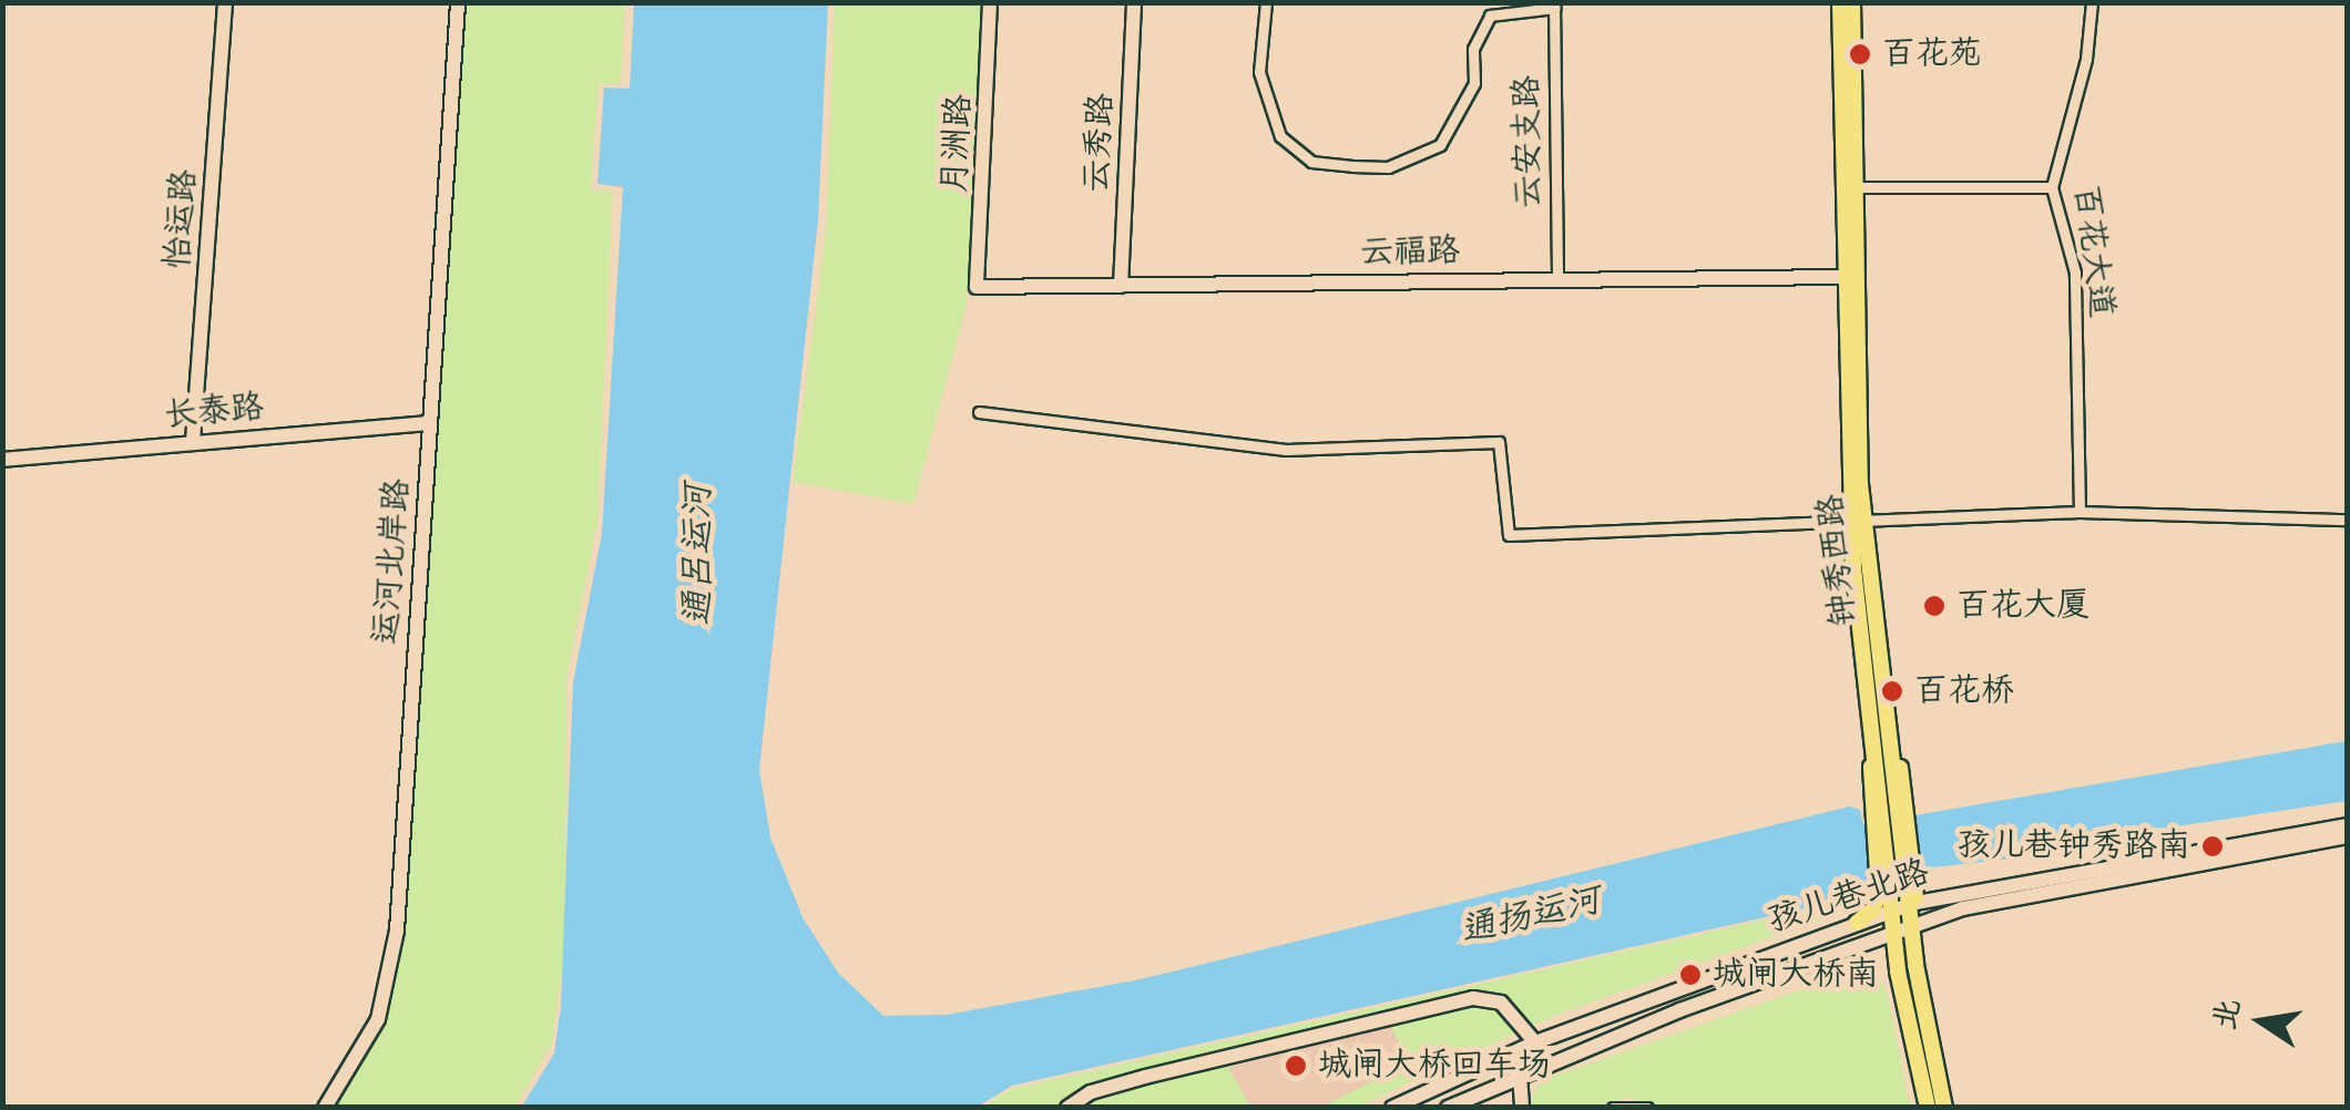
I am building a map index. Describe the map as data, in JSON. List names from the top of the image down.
{
  "streets": {
    "main road": ["钟秀西路"],
    "street": [
      "云安支路",
      "云秀路",
      "月洲路",
      "怡运路",
      "百花大道",
      "云福路",
      "长泰路",
      "运河北岸路",
      "孩儿巷北路"
    ]
  },
  "crossings": [
    ["云安支路", "云福路"],
    ["云秀路", "云福路"],
    ["月洲路", "云福路"],
    ["怡运路", "长泰路"],
    ["云福路", "钟秀西路"],
    ["长泰路", "运河北岸路"],
    ["钟秀西路", "孩儿巷北路"]
  ],
  "water": ["通吕运河", "通扬运河"],
  "places": [
    "百花苑",
    "百花大厦",
    "百花桥",
    "孩儿巷钟秀路南",
    "城闸大桥南",
    "城闸大桥回车场"
  ],
  "north": "left"
}
